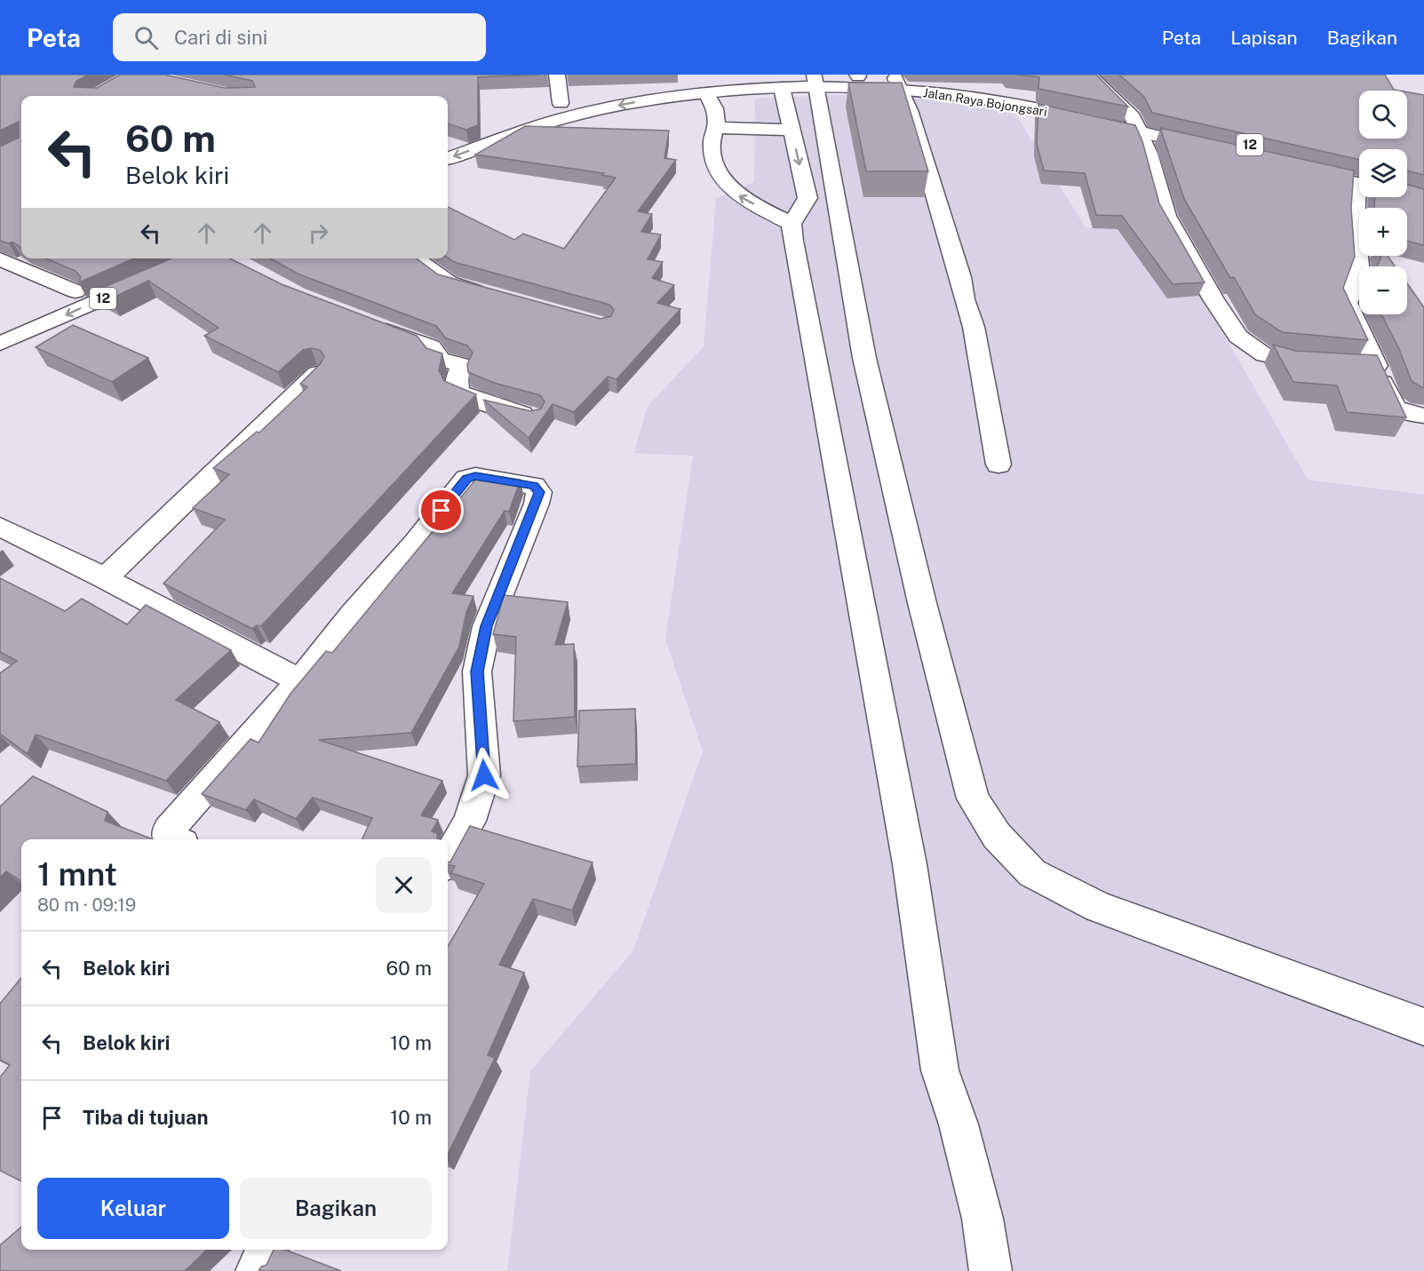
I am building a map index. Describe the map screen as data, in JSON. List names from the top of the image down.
{
  "streets": {
    "main road": ["Jalan Raya Bojongsari", "12"]
  },
  "page": {
    "header": "Peta",
    "search": "Cari di sini",
    "nav": ["Peta", "Lapisan", "Bagikan"],
    "map_buttons": ["+", "−"],
    "turn": ["60 m", "Belok kiri"],
    "heading": ["1 mnt", "80 m · 09:19"],
    "list": [
      {
        "name": "Belok kiri",
        "value": "60 m"
      },
      {
        "name": "Belok kiri",
        "value": "10 m"
      },
      {
        "name": "Tiba di tujuan",
        "value": "10 m"
      }
    ],
    "buttons": ["Keluar", "Bagikan"]
  }
}
